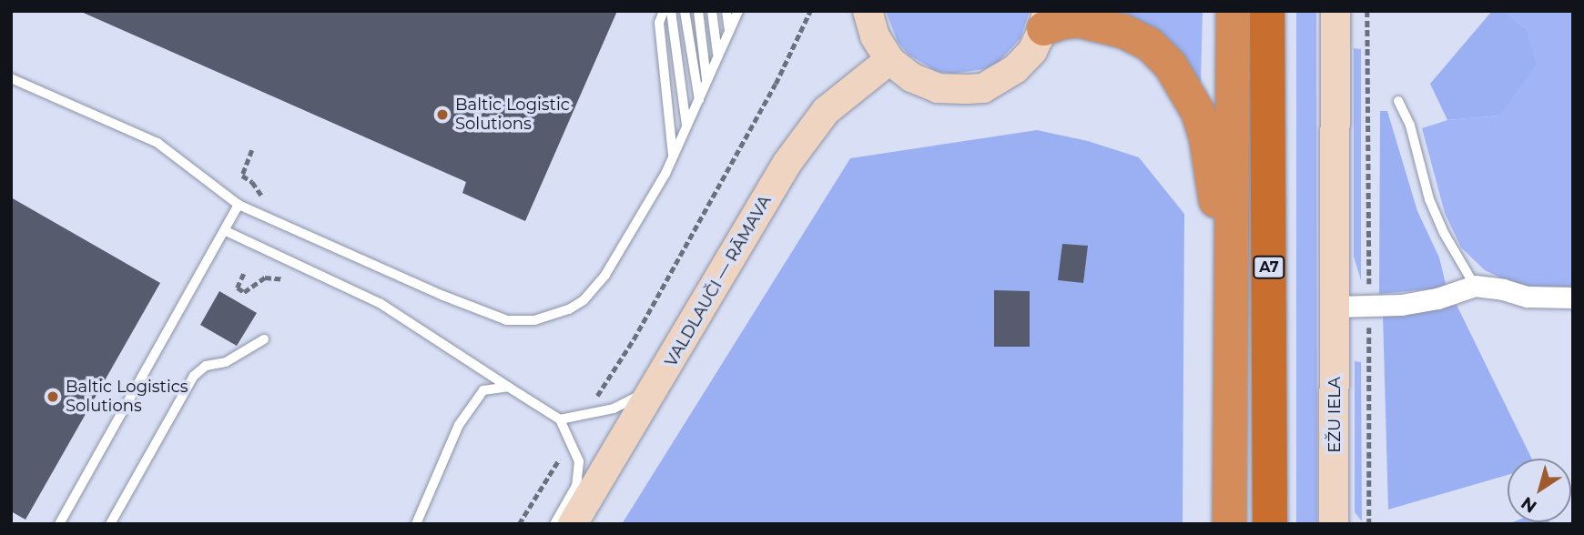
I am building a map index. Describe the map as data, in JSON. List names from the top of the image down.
{
  "streets": {
    "highway": ["A7"],
    "main road": ["VALDLAUČI — RĀMAVA", "EŽU IELA"]
  },
  "places": ["Baltic Logistic Solutions", "Baltic Logistics Solutions"],
  "north": "bottom left"
}
